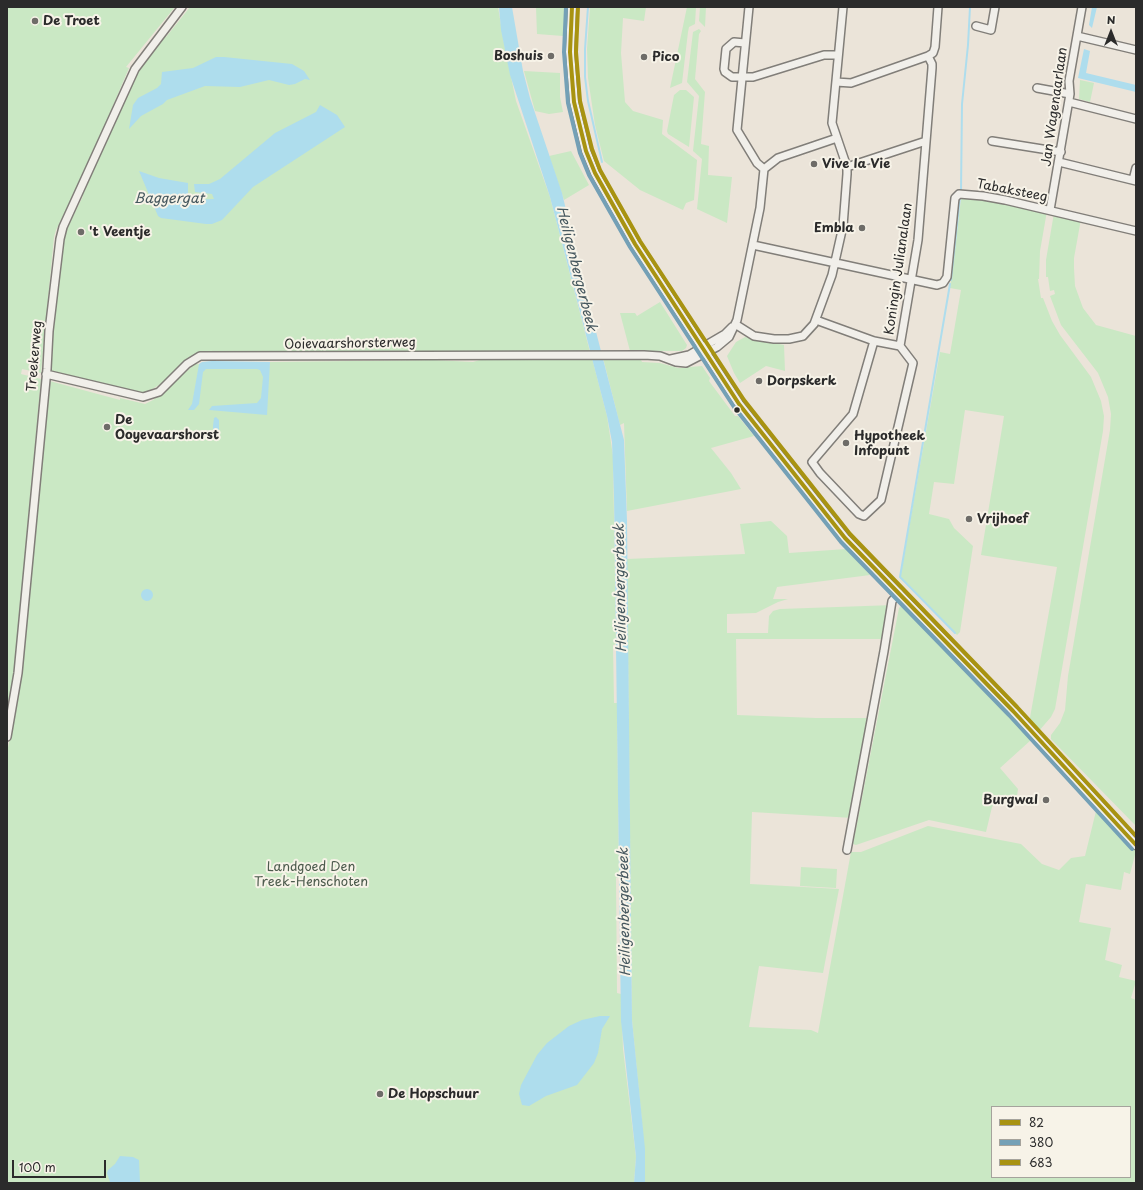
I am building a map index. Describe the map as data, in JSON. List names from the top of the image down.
{
  "streets": {
    "street": [
      "Jan Wagenaarlaan",
      "Tabaksteeg",
      "Koningin Julianalaan",
      "Ooievaarshorsterweg",
      "Treekerweg"
    ]
  },
  "crossings": [
    ["Jan Wagenaarlaan", "Tabaksteeg"],
    ["Tabaksteeg", "Koningin Julianalaan"],
    ["Ooievaarshorsterweg", "Treekerweg"]
  ],
  "water": ["Baggergat", "Heiligenbergerbeek"],
  "parks": ["Landgoed Den Treek-Henschoten"],
  "places": [
    "De Troet",
    "Boshuis",
    "Pico",
    "Vive la Vie",
    "Embla",
    "'t Veentje",
    "Dorpskerk",
    "De Ooyevaarshorst",
    "Hypotheek Infopunt",
    "Vrijhoef",
    "Burgwal",
    "De Hopschuur"
  ],
  "lines": ["transit line 82", "transit line 380", "transit line 683"],
  "legend": ["82", "380", "683"],
  "scale_bar": "100 m",
  "north": "top"
}
